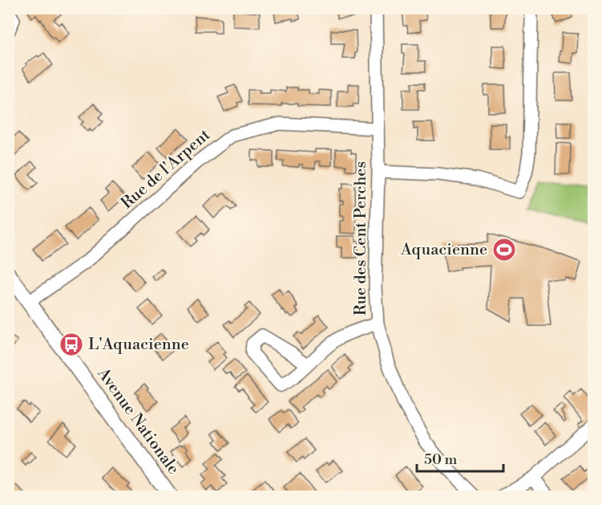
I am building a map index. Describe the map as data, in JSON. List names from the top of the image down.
{
  "streets": {
    "main road": ["Avenue Nationale"],
    "street": ["Rue de l'Arpent", "Rue des Cent Perches"]
  },
  "crossings": [
    ["Rue de l'Arpent", "Rue des Cent Perches"],
    ["Rue de l'Arpent", "Avenue Nationale"]
  ],
  "places": {
    "sports": ["Aquacienne"],
    "bus stop": ["L'Aquacienne"]
  },
  "scale_bar": "50 m"
}
